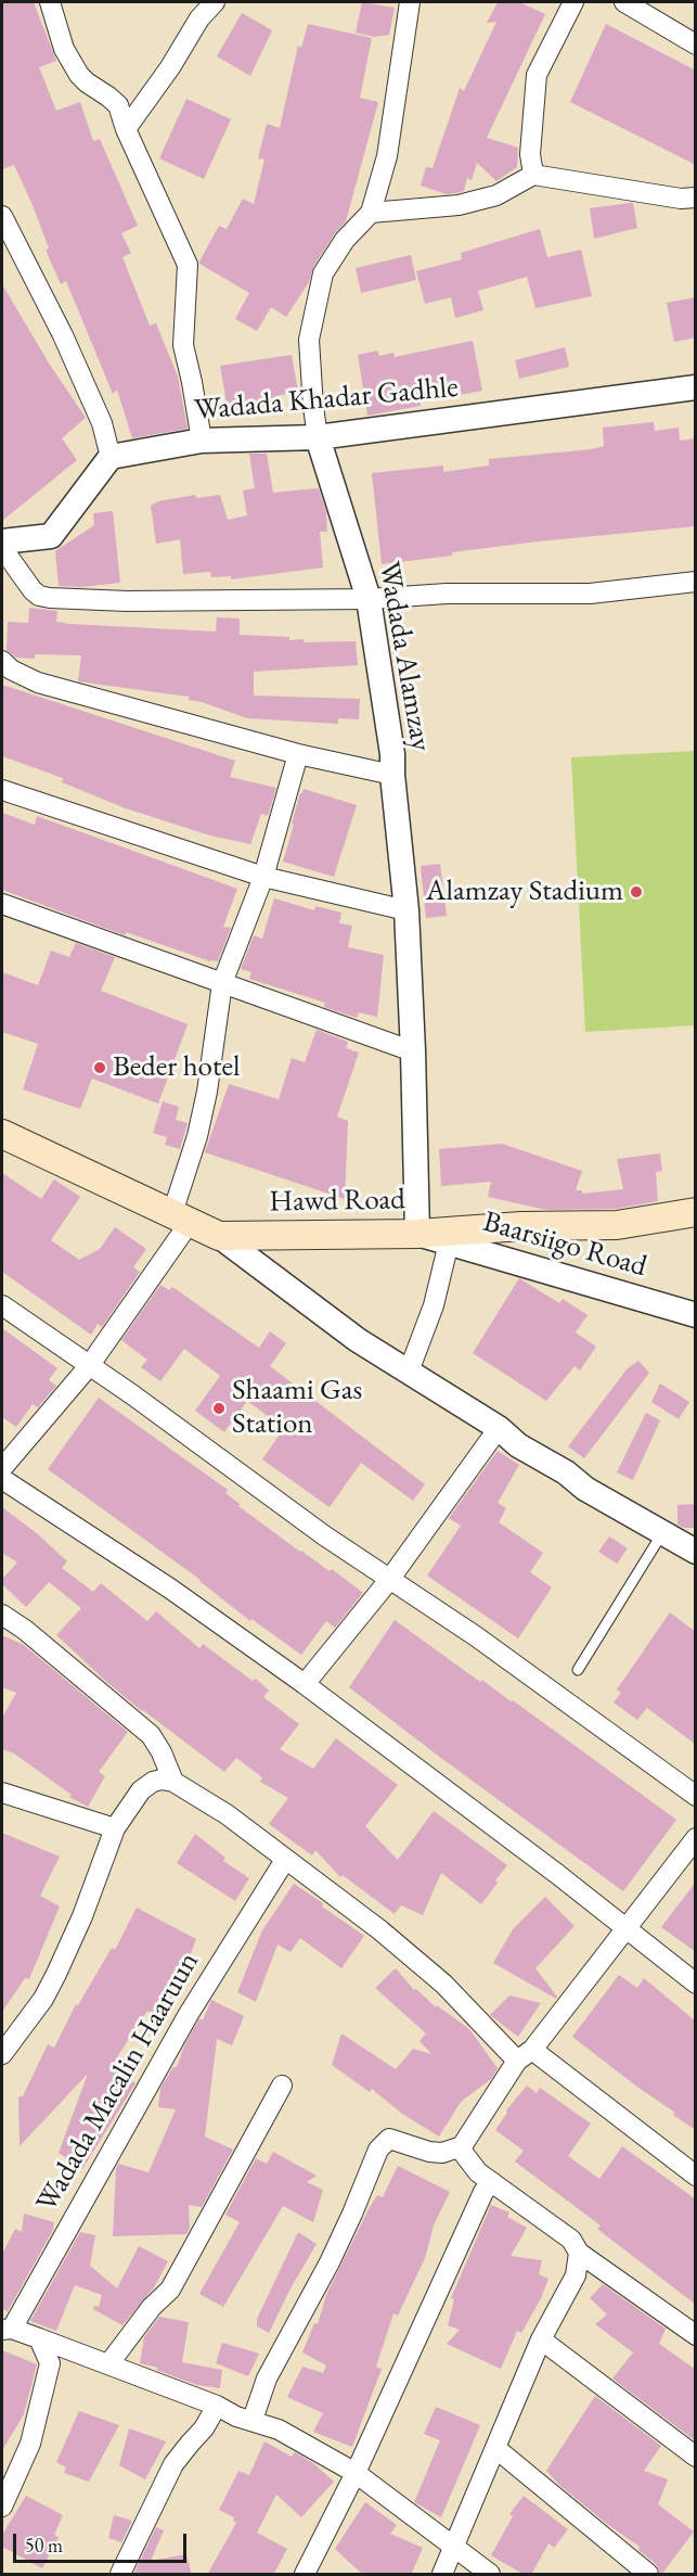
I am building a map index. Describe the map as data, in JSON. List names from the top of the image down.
{
  "streets": {
    "main road": ["Hawd Road"],
    "street": [
      "Wadada Khadar Gadhle",
      "Wadada Alamzay",
      "Baarsiigo Road",
      "Wadada Macalin Haaruun"
    ]
  },
  "crossings": [
    ["Wadada Khadar Gadhle", "Wadada Alamzay"],
    ["Wadada Alamzay", "Hawd Road"],
    ["Wadada Alamzay", "Baarsiigo Road"],
    ["Hawd Road", "Baarsiigo Road"]
  ],
  "places": ["Alamzay Stadium", "Beder hotel", "Shaami Gas Station"],
  "scale_bar": "50 m"
}
